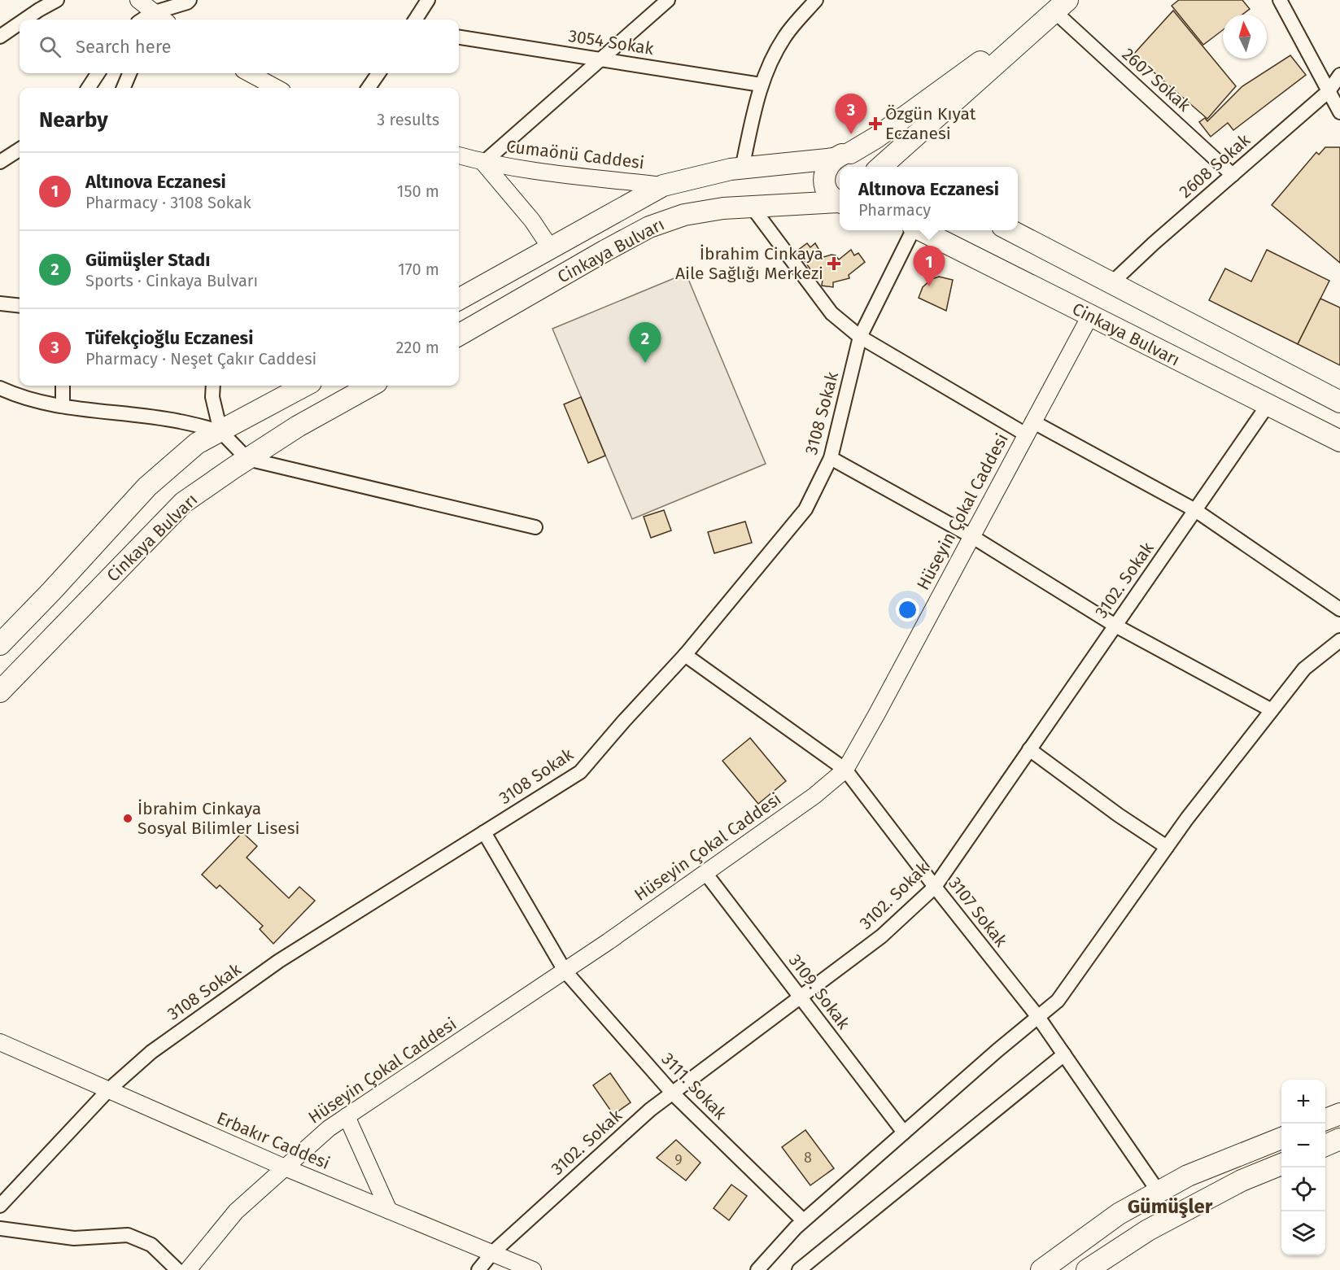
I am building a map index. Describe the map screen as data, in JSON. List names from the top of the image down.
{
  "streets": {
    "main road": ["Cinkaya Bulvarı"],
    "street": [
      "3054 Sokak",
      "2607 Sokak",
      "Cumaönü Caddesi",
      "2608 Sokak",
      "3108 Sokak",
      "Hüseyin Çokal Caddesi",
      "3102. Sokak",
      "3107 Sokak",
      "3109. Sokak",
      "3111. Sokak",
      "Erbakır Caddesi"
    ]
  },
  "crossings": [
    ["2607 Sokak", "2608 Sokak"],
    ["Cumaönü Caddesi", "Cinkaya Bulvarı"],
    ["Cinkaya Bulvarı", "Hüseyin Çokal Caddesi"],
    ["Cinkaya Bulvarı", "3102. Sokak"],
    ["3108 Sokak", "3107 Sokak"],
    ["3108 Sokak", "3111. Sokak"],
    ["3108 Sokak", "Erbakır Caddesi"],
    ["Hüseyin Çokal Caddesi", "3107 Sokak"],
    ["Hüseyin Çokal Caddesi", "3109. Sokak"],
    ["Hüseyin Çokal Caddesi", "3111. Sokak"],
    ["Hüseyin Çokal Caddesi", "Erbakır Caddesi"],
    ["3102. Sokak", "3107 Sokak"],
    ["3102. Sokak", "3109. Sokak"],
    ["3102. Sokak", "3111. Sokak"],
    ["3102. Sokak", "Erbakır Caddesi"]
  ],
  "districts": ["Gümüşler"],
  "places": {
    "health": ["Özgün Kıyat Eczanesi", "İbrahim Cinkaya Aile Sağlığı Merkezi"],
    "other": ["İbrahim Cinkaya Sosyal Bilimler Lisesi"]
  },
  "house_numbers": ["8", "9"],
  "north": "top",
  "page": {
    "search": "Search here",
    "heading": ["Nearby", "3 results"],
    "pins": ["3", "1", "2"],
    "list": [
      {
        "mark": "1",
        "name": "Altınova Eczanesi",
        "note": "Pharmacy · 3108 Sokak",
        "value": "150 m"
      },
      {
        "mark": "2",
        "name": "Gümüşler Stadı",
        "note": "Sports · Cinkaya Bulvarı",
        "value": "170 m"
      },
      {
        "mark": "3",
        "name": "Tüfekçioğlu Eczanesi",
        "note": "Pharmacy · Neşet Çakır Caddesi",
        "value": "220 m"
      }
    ],
    "popup": ["Altınova Eczanesi", "Pharmacy"],
    "map_buttons": ["+", "−"]
  }
}
